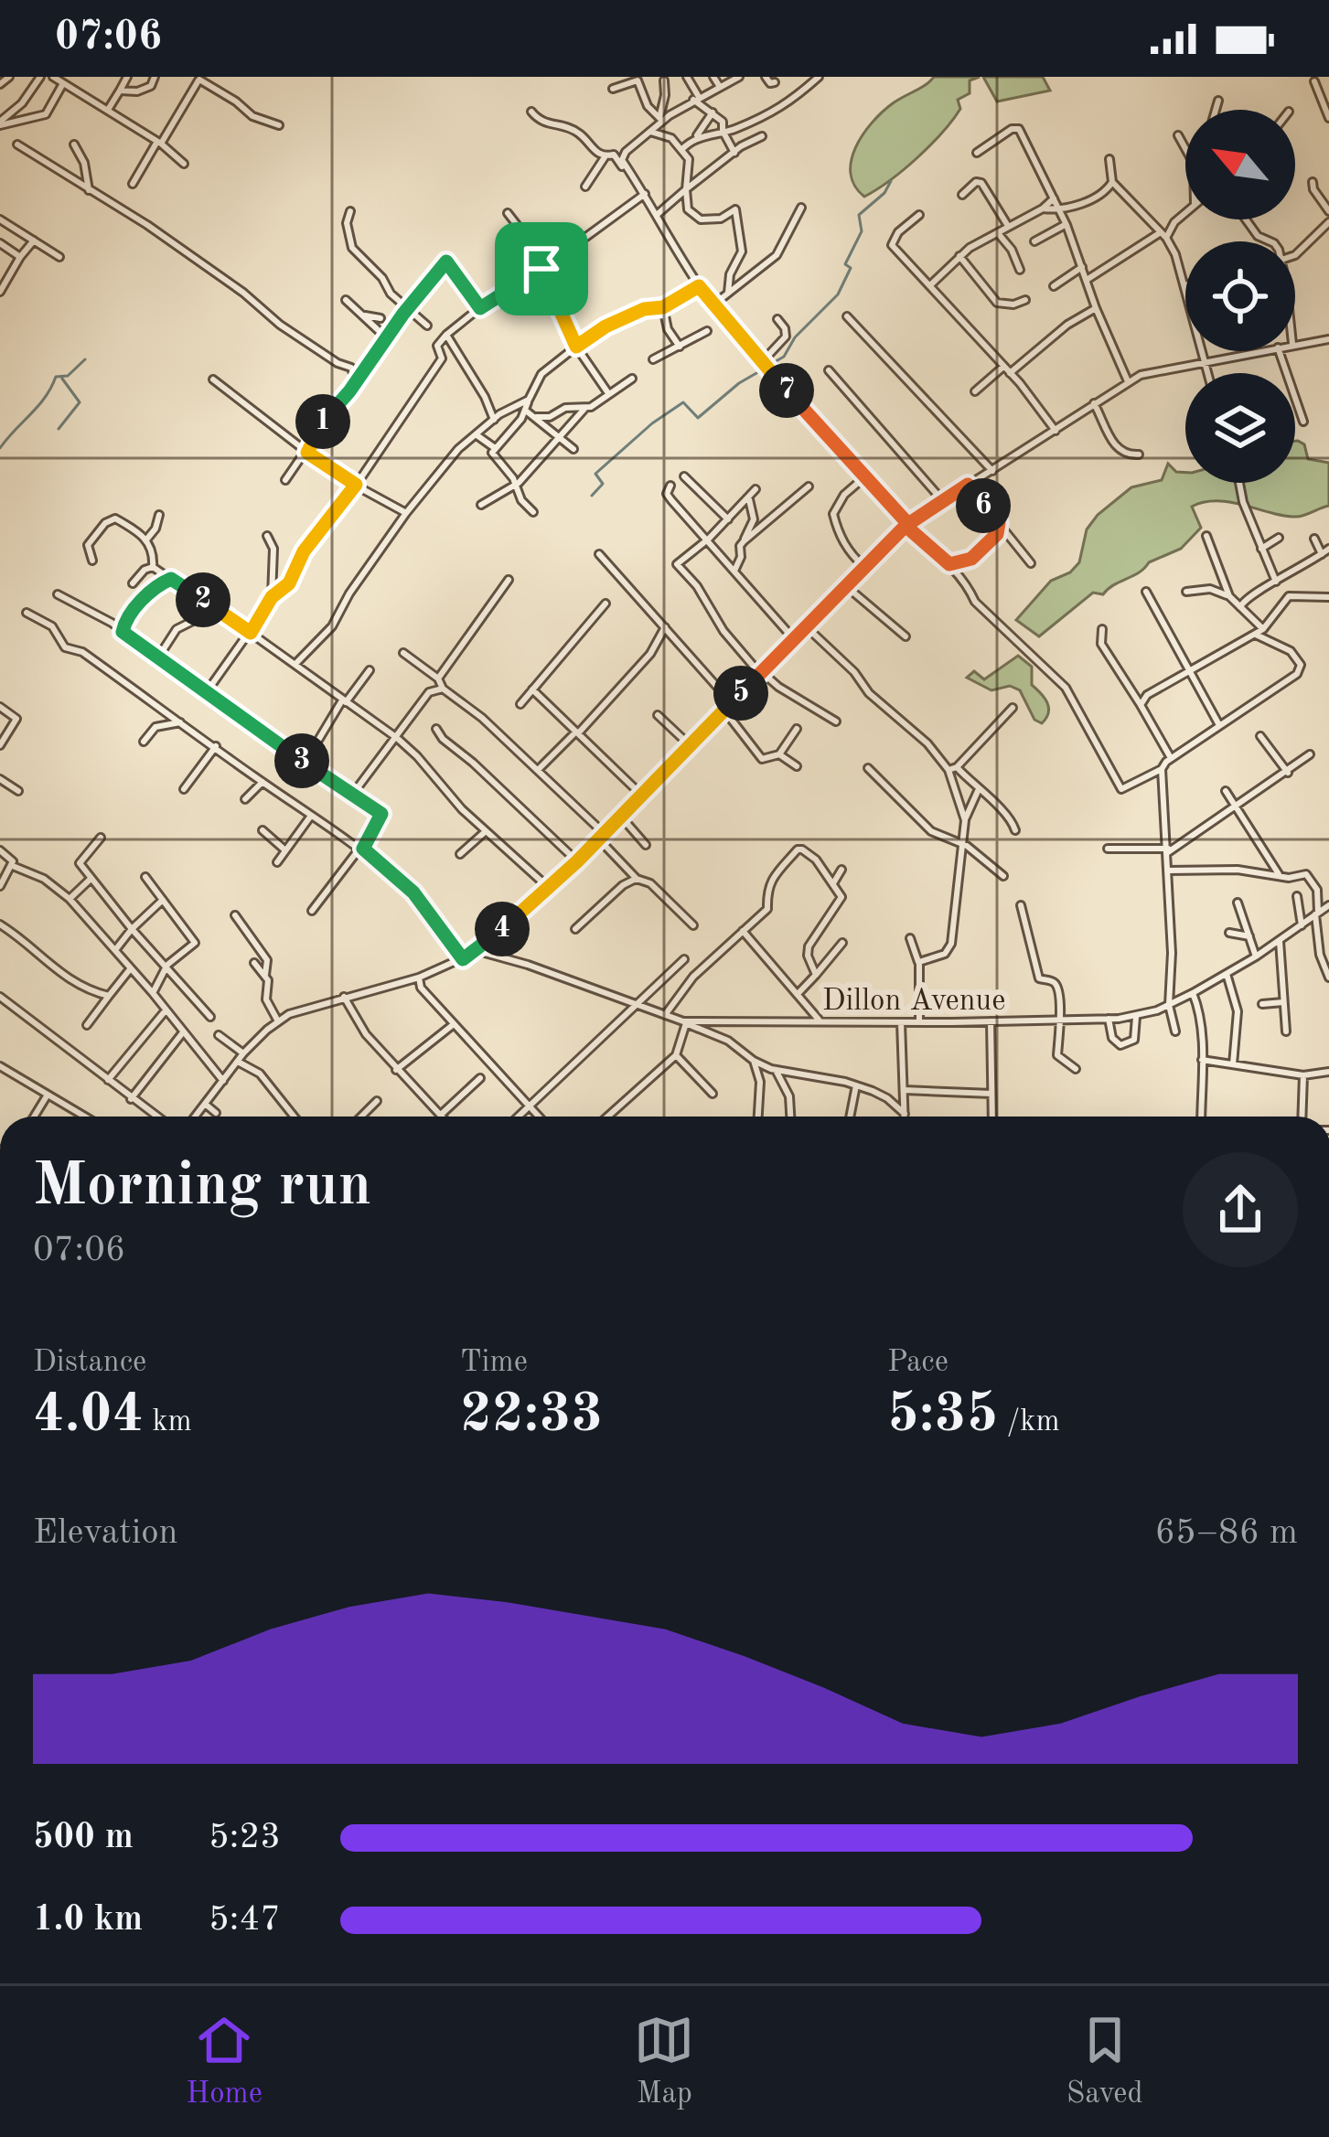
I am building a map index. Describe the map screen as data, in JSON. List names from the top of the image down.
{
  "streets": {
    "street": ["Dillon Avenue"]
  },
  "north": "top left",
  "page": {
    "status": "07:06",
    "pins": [
      "7",
      "1",
      "6",
      "2",
      "5",
      "3",
      "4"
    ],
    "heading": ["Morning run", "07:06"],
    "stats": [
      ["Distance", "4.04 km"],
      ["Time", "22:33"],
      ["Pace", "5:35 /km"]
    ],
    "chart": ["Elevation", "65–86 m"],
    "list": [
      {
        "name": "500 m",
        "note": "5:23"
      },
      {
        "name": "1.0 km",
        "note": "5:47"
      }
    ],
    "tabs": ["Home", "Map", "Saved"]
  }
}
